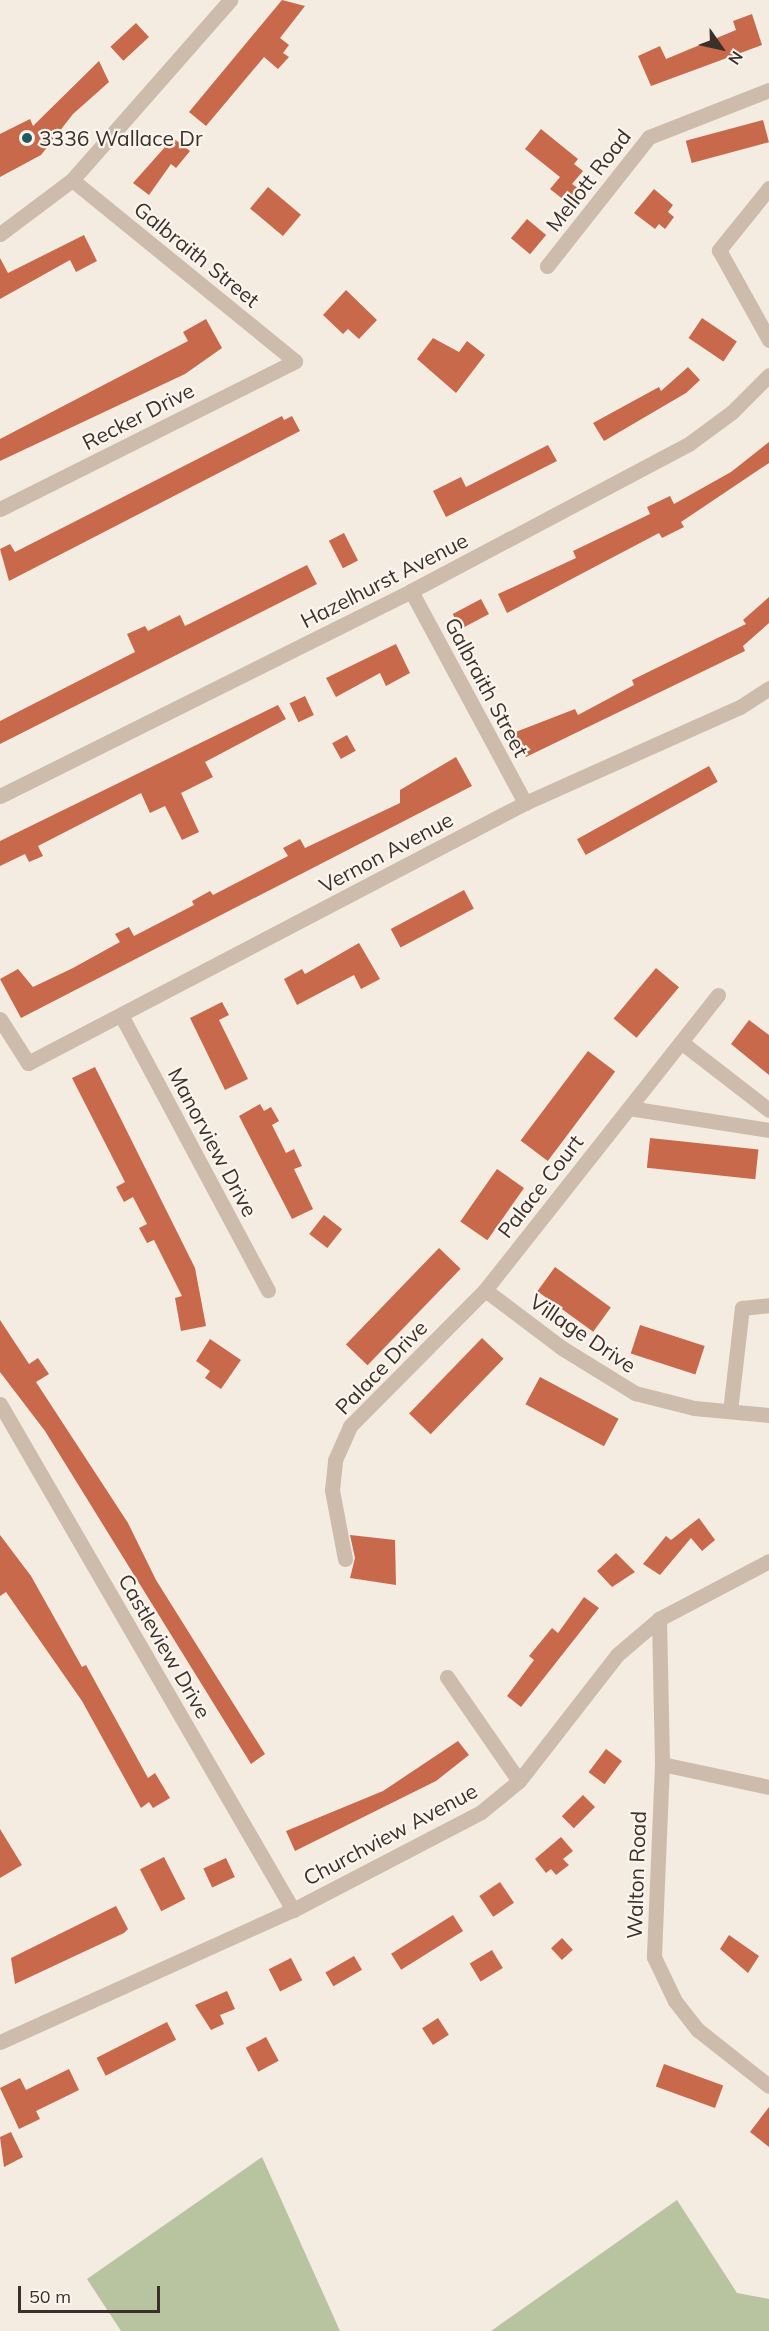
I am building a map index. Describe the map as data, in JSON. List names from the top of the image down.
{
  "streets": {
    "street": [
      "Mellott Road",
      "Galbraith Street",
      "Recker Drive",
      "Hazelhurst Avenue",
      "Vernon Avenue",
      "Manorview Drive",
      "Palace Court",
      "Village Drive",
      "Palace Drive",
      "Castleview Drive",
      "Churchview Avenue",
      "Walton Road"
    ]
  },
  "crossings": [
    ["Galbraith Street", "Recker Drive"],
    ["Galbraith Street", "Hazelhurst Avenue"],
    ["Galbraith Street", "Vernon Avenue"],
    ["Vernon Avenue", "Manorview Drive"],
    ["Palace Court", "Village Drive"],
    ["Palace Court", "Palace Drive"],
    ["Village Drive", "Palace Drive"],
    ["Castleview Drive", "Churchview Avenue"],
    ["Churchview Avenue", "Walton Road"]
  ],
  "places": ["3336 Wallace Dr"],
  "scale_bar": "50 m",
  "north": "bottom right"
}
